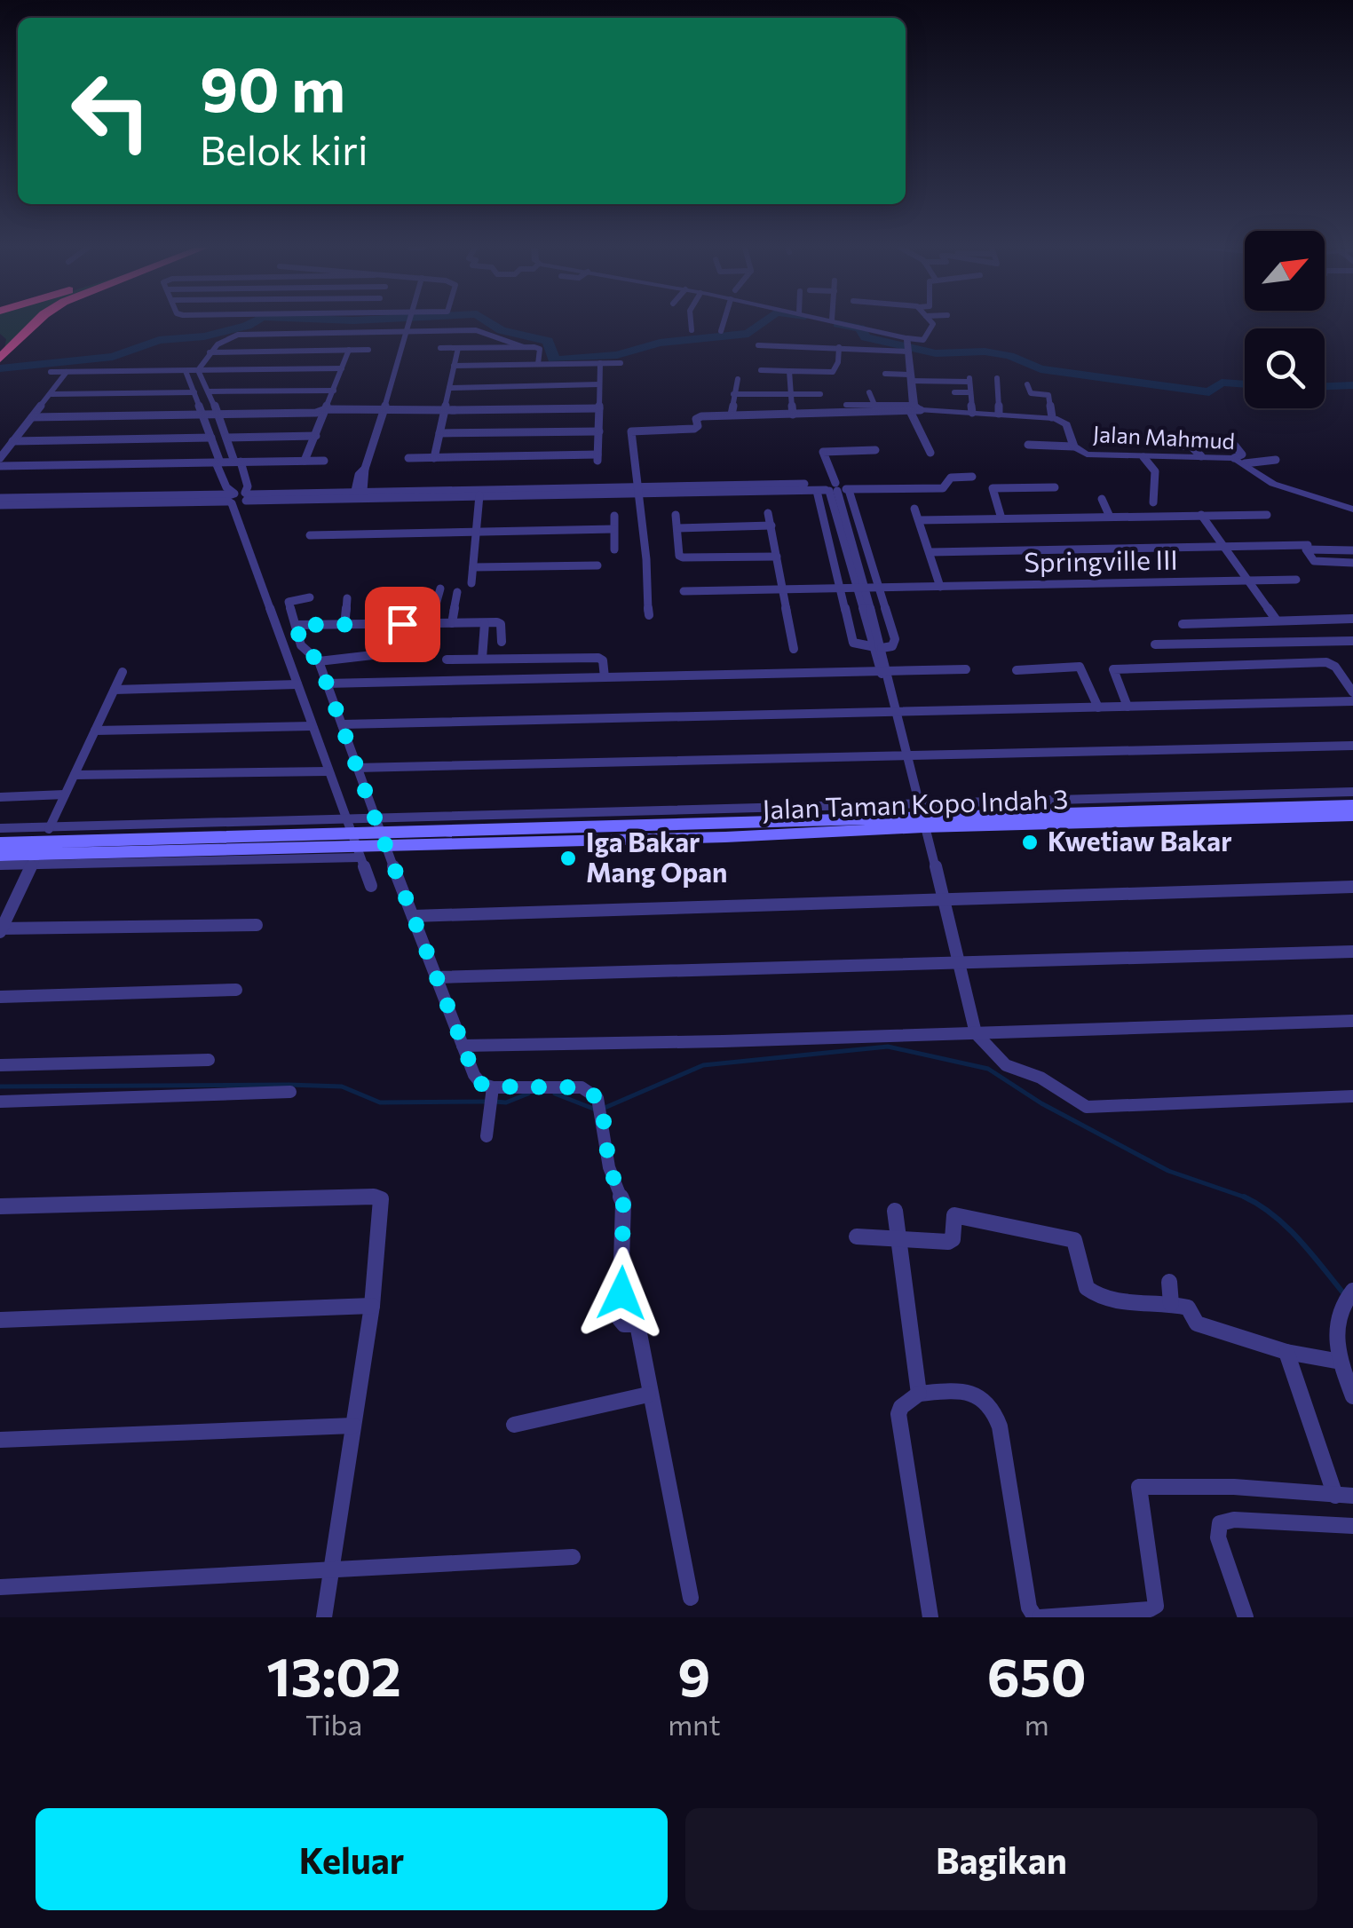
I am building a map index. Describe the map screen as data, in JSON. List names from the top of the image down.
{
  "streets": {
    "main road": ["Jalan Taman Kopo Indah 3"],
    "street": ["Jalan Mahmud", "Springville III"]
  },
  "places": ["Kwetiaw Bakar", "Iga Bakar Mang Opan"],
  "north": "top right",
  "page": {
    "turn": ["90 m", "Belok kiri"],
    "eta": [
      "13:02",
      "Tiba",
      "9",
      "mnt",
      "650",
      "m"
    ],
    "buttons": ["Keluar", "Bagikan"]
  }
}
